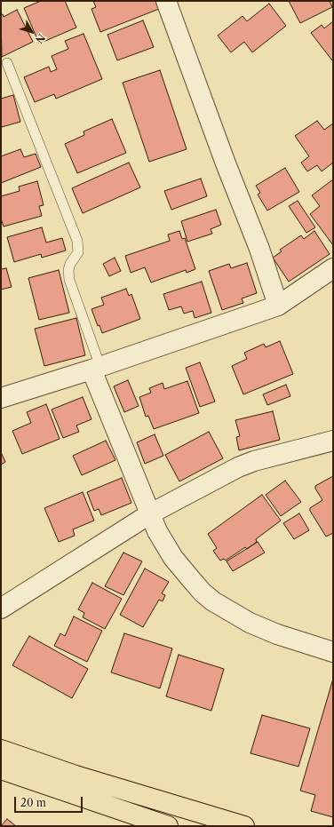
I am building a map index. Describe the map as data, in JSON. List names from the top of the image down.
{
  "scale_bar": "20 m",
  "north": "bottom right"
}
